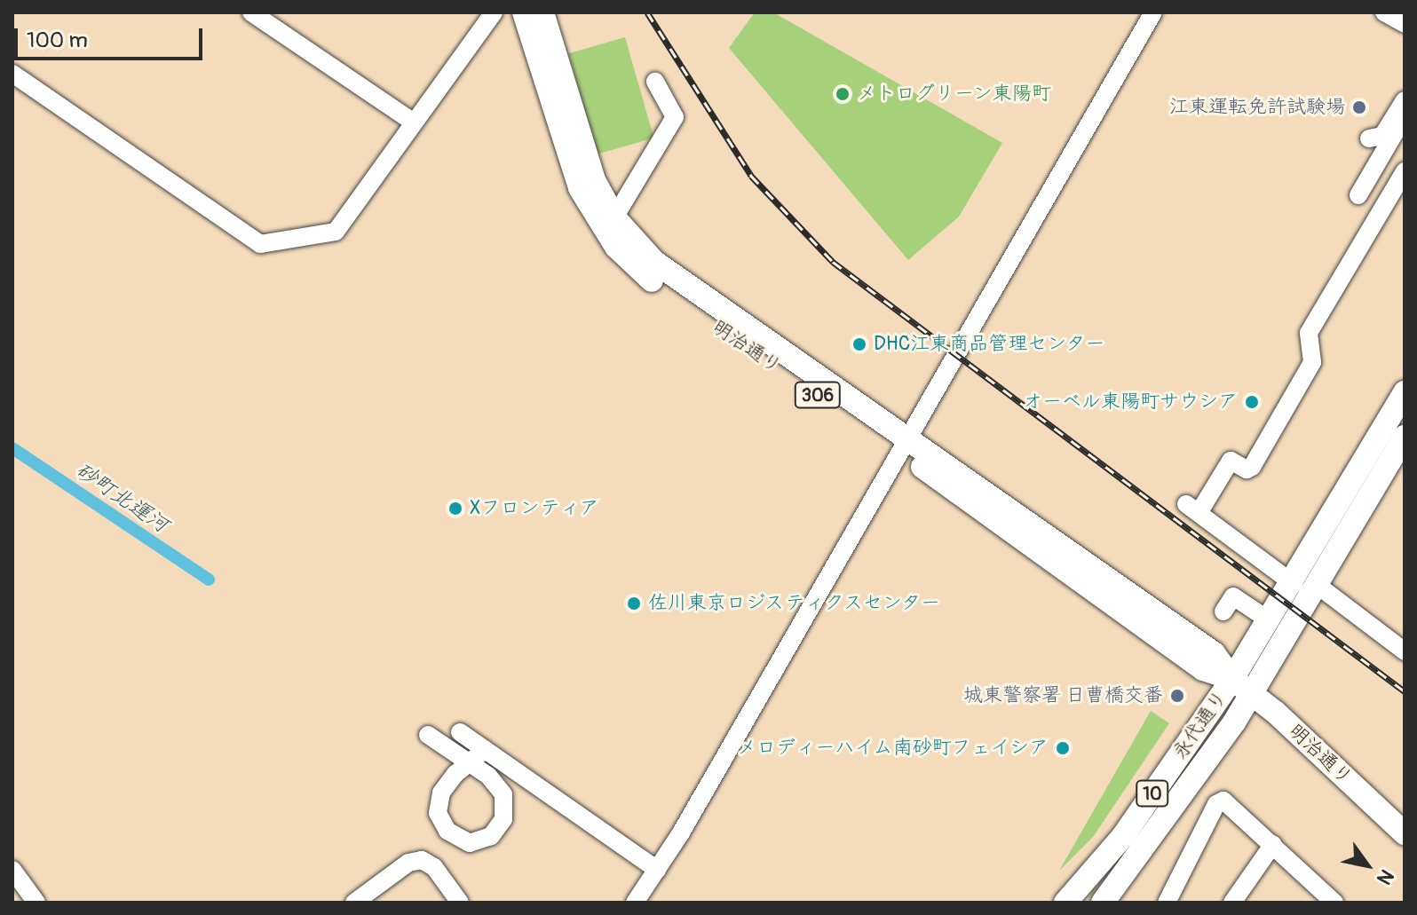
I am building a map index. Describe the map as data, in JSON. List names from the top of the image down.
{
  "streets": {
    "main road": [
      "明治通り",
      "306",
      "永代通り",
      "10"
    ]
  },
  "crossings": [
    ["明治通り", "永代通り"],
    ["永代通り", "10"]
  ],
  "water": ["砂町北運河"],
  "places": [
    "メトログリーン東陽町",
    "江東運転免許試験場",
    "DHC江東商品管理センター",
    "オーベル東陽町サウシア",
    "Xフロンティア",
    "佐川東京ロジスティクスセンター",
    "城東警察署 日曹橋交番",
    "メロディーハイム南砂町フェイシア"
  ],
  "scale_bar": "100 m",
  "north": "bottom right"
}
